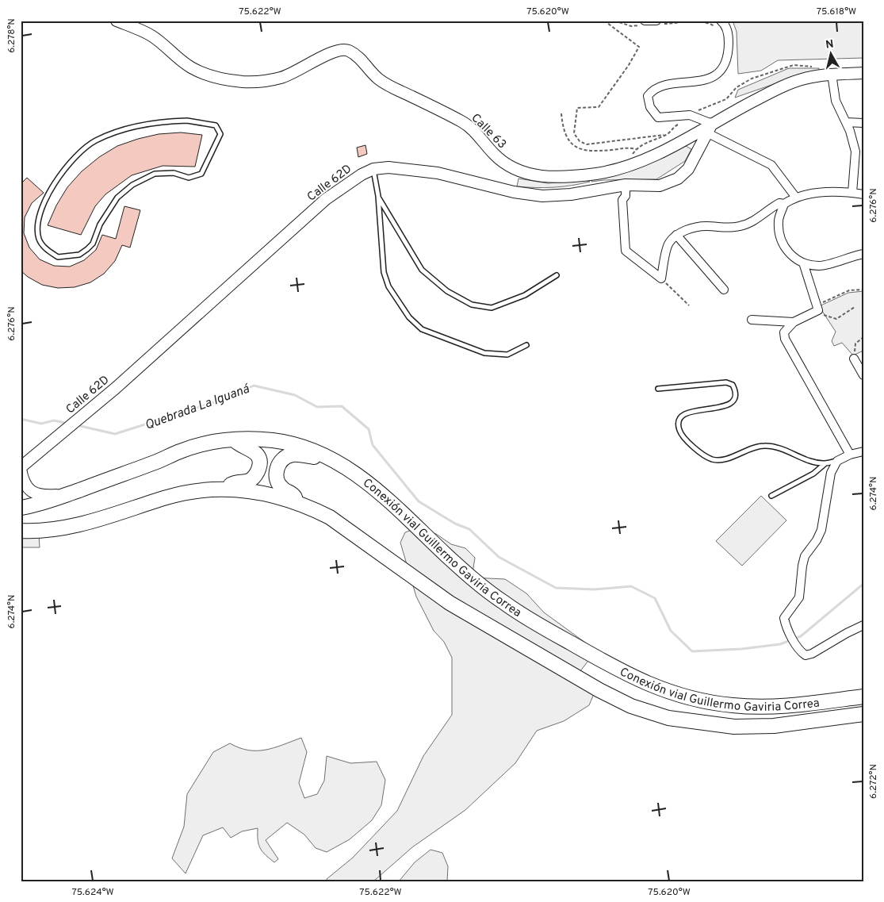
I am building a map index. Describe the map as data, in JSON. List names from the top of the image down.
{
  "streets": {
    "highway": ["Conexión vial Guillermo Gaviria Correa"],
    "main road": ["Calle 63", "Calle 62D"]
  },
  "crossings": [
    ["Calle 63", "Calle 62D"],
    ["Calle 62D", "Conexión vial Guillermo Gaviria Correa"]
  ],
  "water": ["Quebrada La Iguaná"],
  "north": "top",
  "coordinates": [
    "75.622°W",
    "75.620°W",
    "75.618°W",
    "6.278°N",
    "6.276°N",
    "6.274°N",
    "6.272°N",
    "75.624°W"
  ]
}
